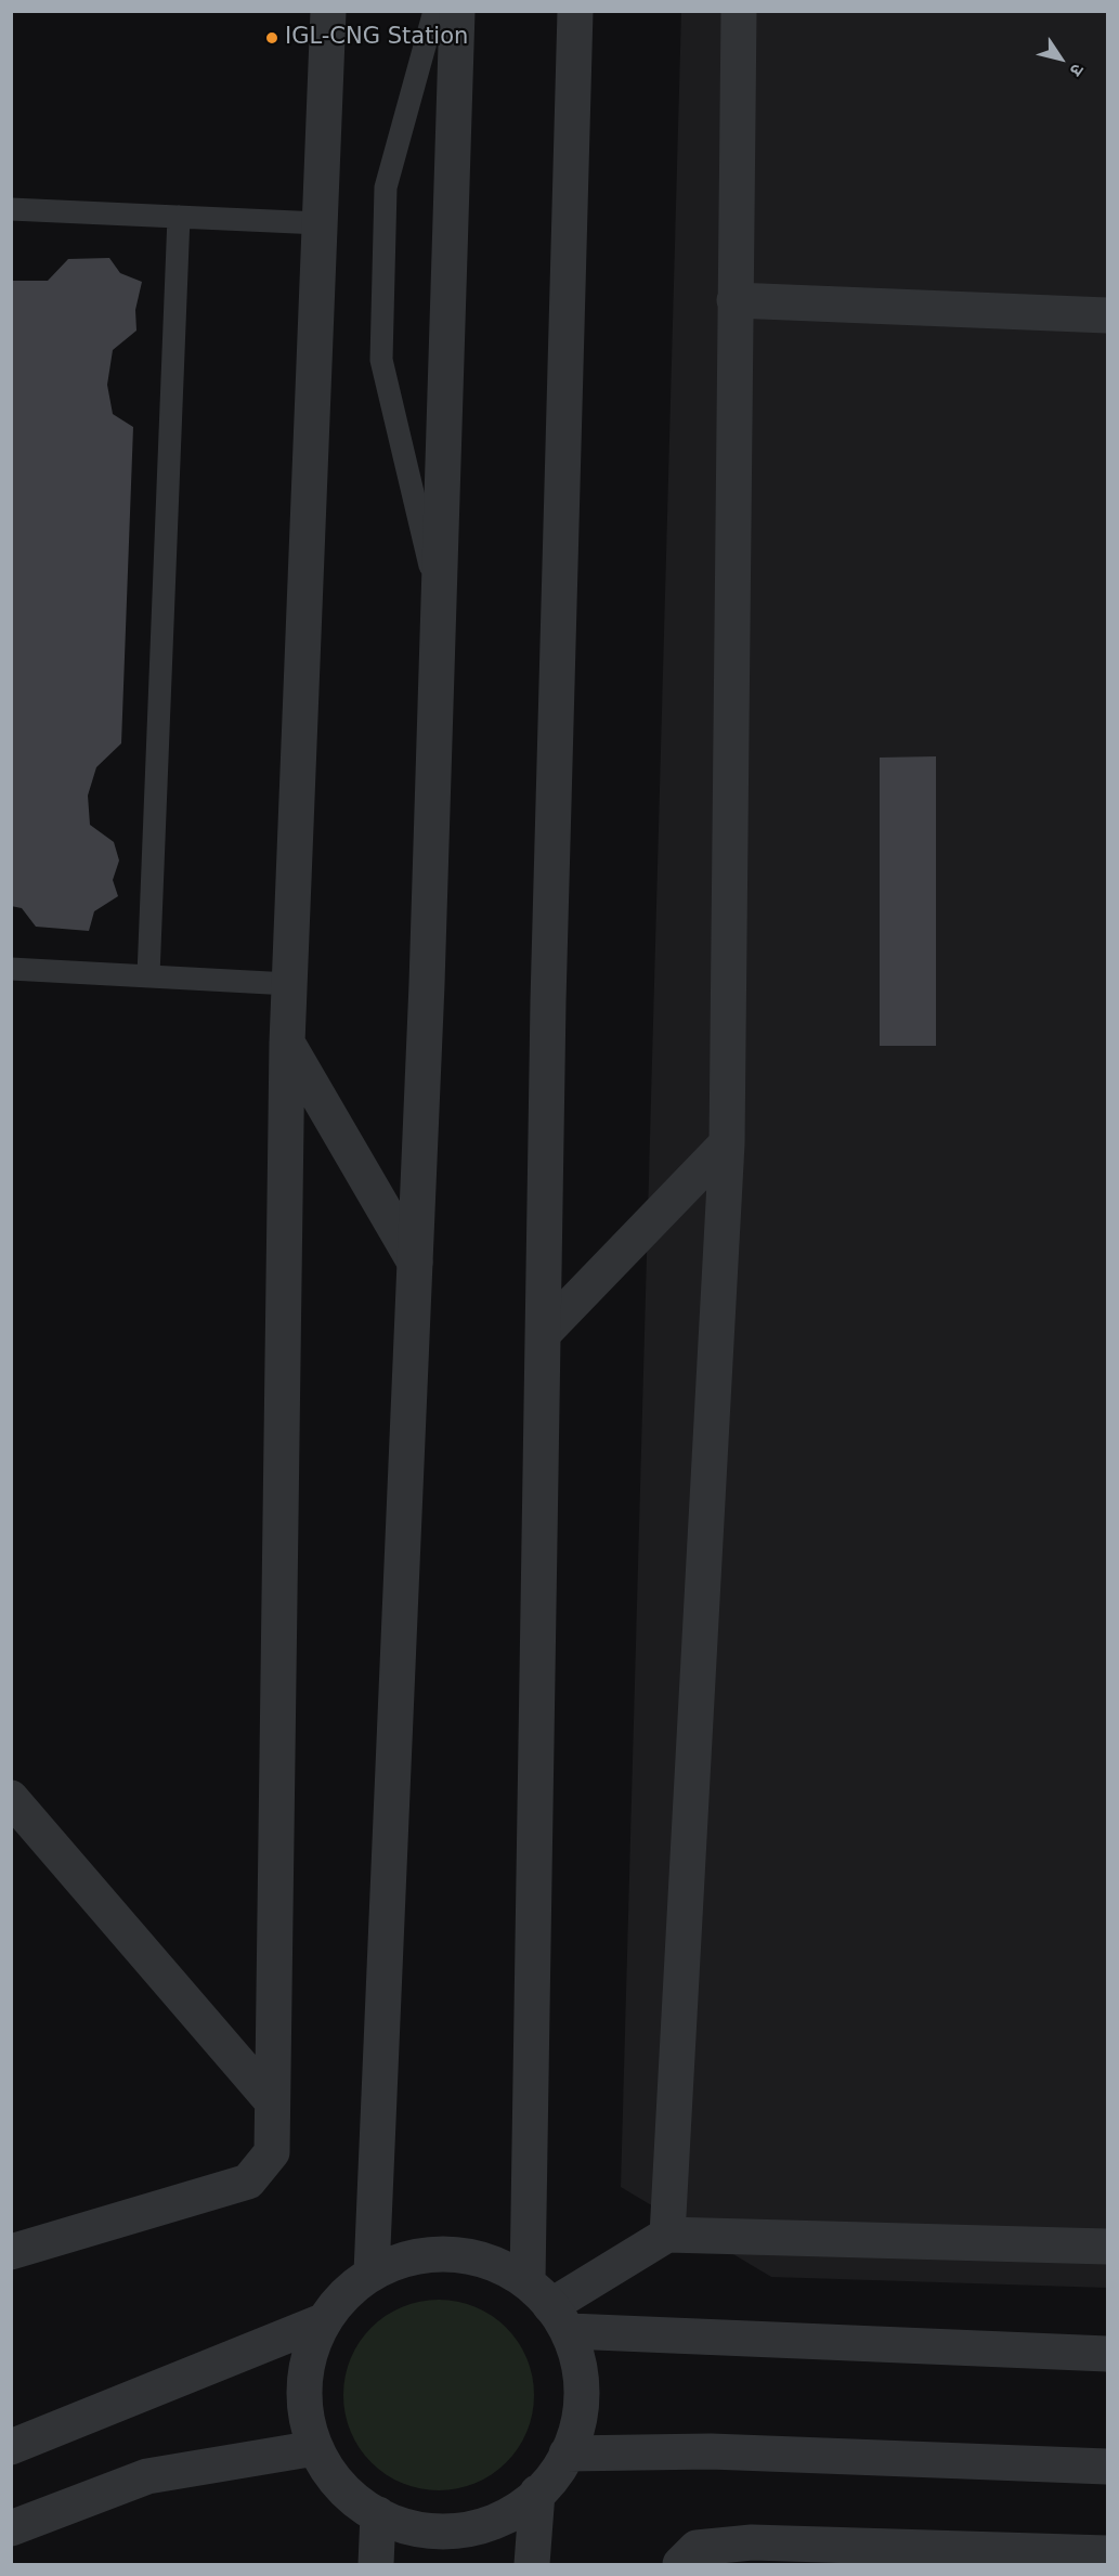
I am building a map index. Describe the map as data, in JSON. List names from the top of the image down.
{
  "places": ["IGL-CNG Station"],
  "north": "bottom right"
}
